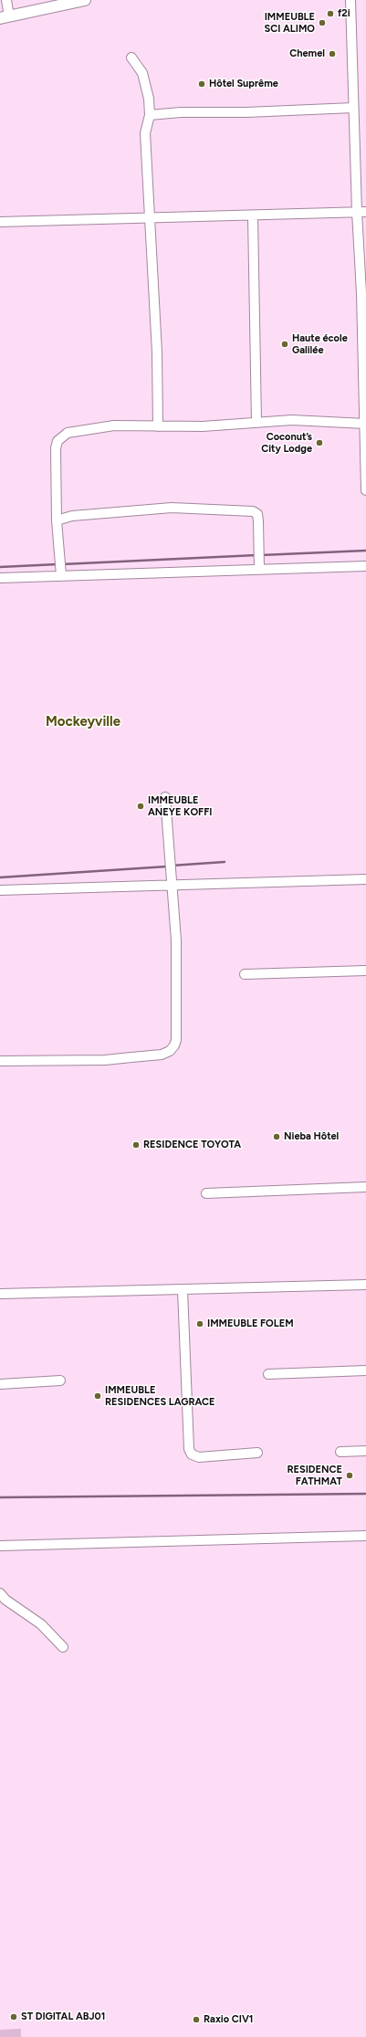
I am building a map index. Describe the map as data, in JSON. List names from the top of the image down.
{
  "districts": ["Mockeyville"],
  "places": [
    "f2i",
    "IMMEUBLE SCI ALIMO",
    "Chemel",
    "Hôtel Suprême",
    "Haute école Galilée",
    "Coconut’s City Lodge",
    "IMMEUBLE ANEYE KOFFI",
    "Nieba Hôtel",
    "RESIDENCE TOYOTA",
    "IMMEUBLE FOLEM",
    "IMMEUBLE RESIDENCES LAGRACE",
    "RESIDENCE FATHMAT",
    "ST DIGITAL ABJ01",
    "Raxio CIV1"
  ]
}
